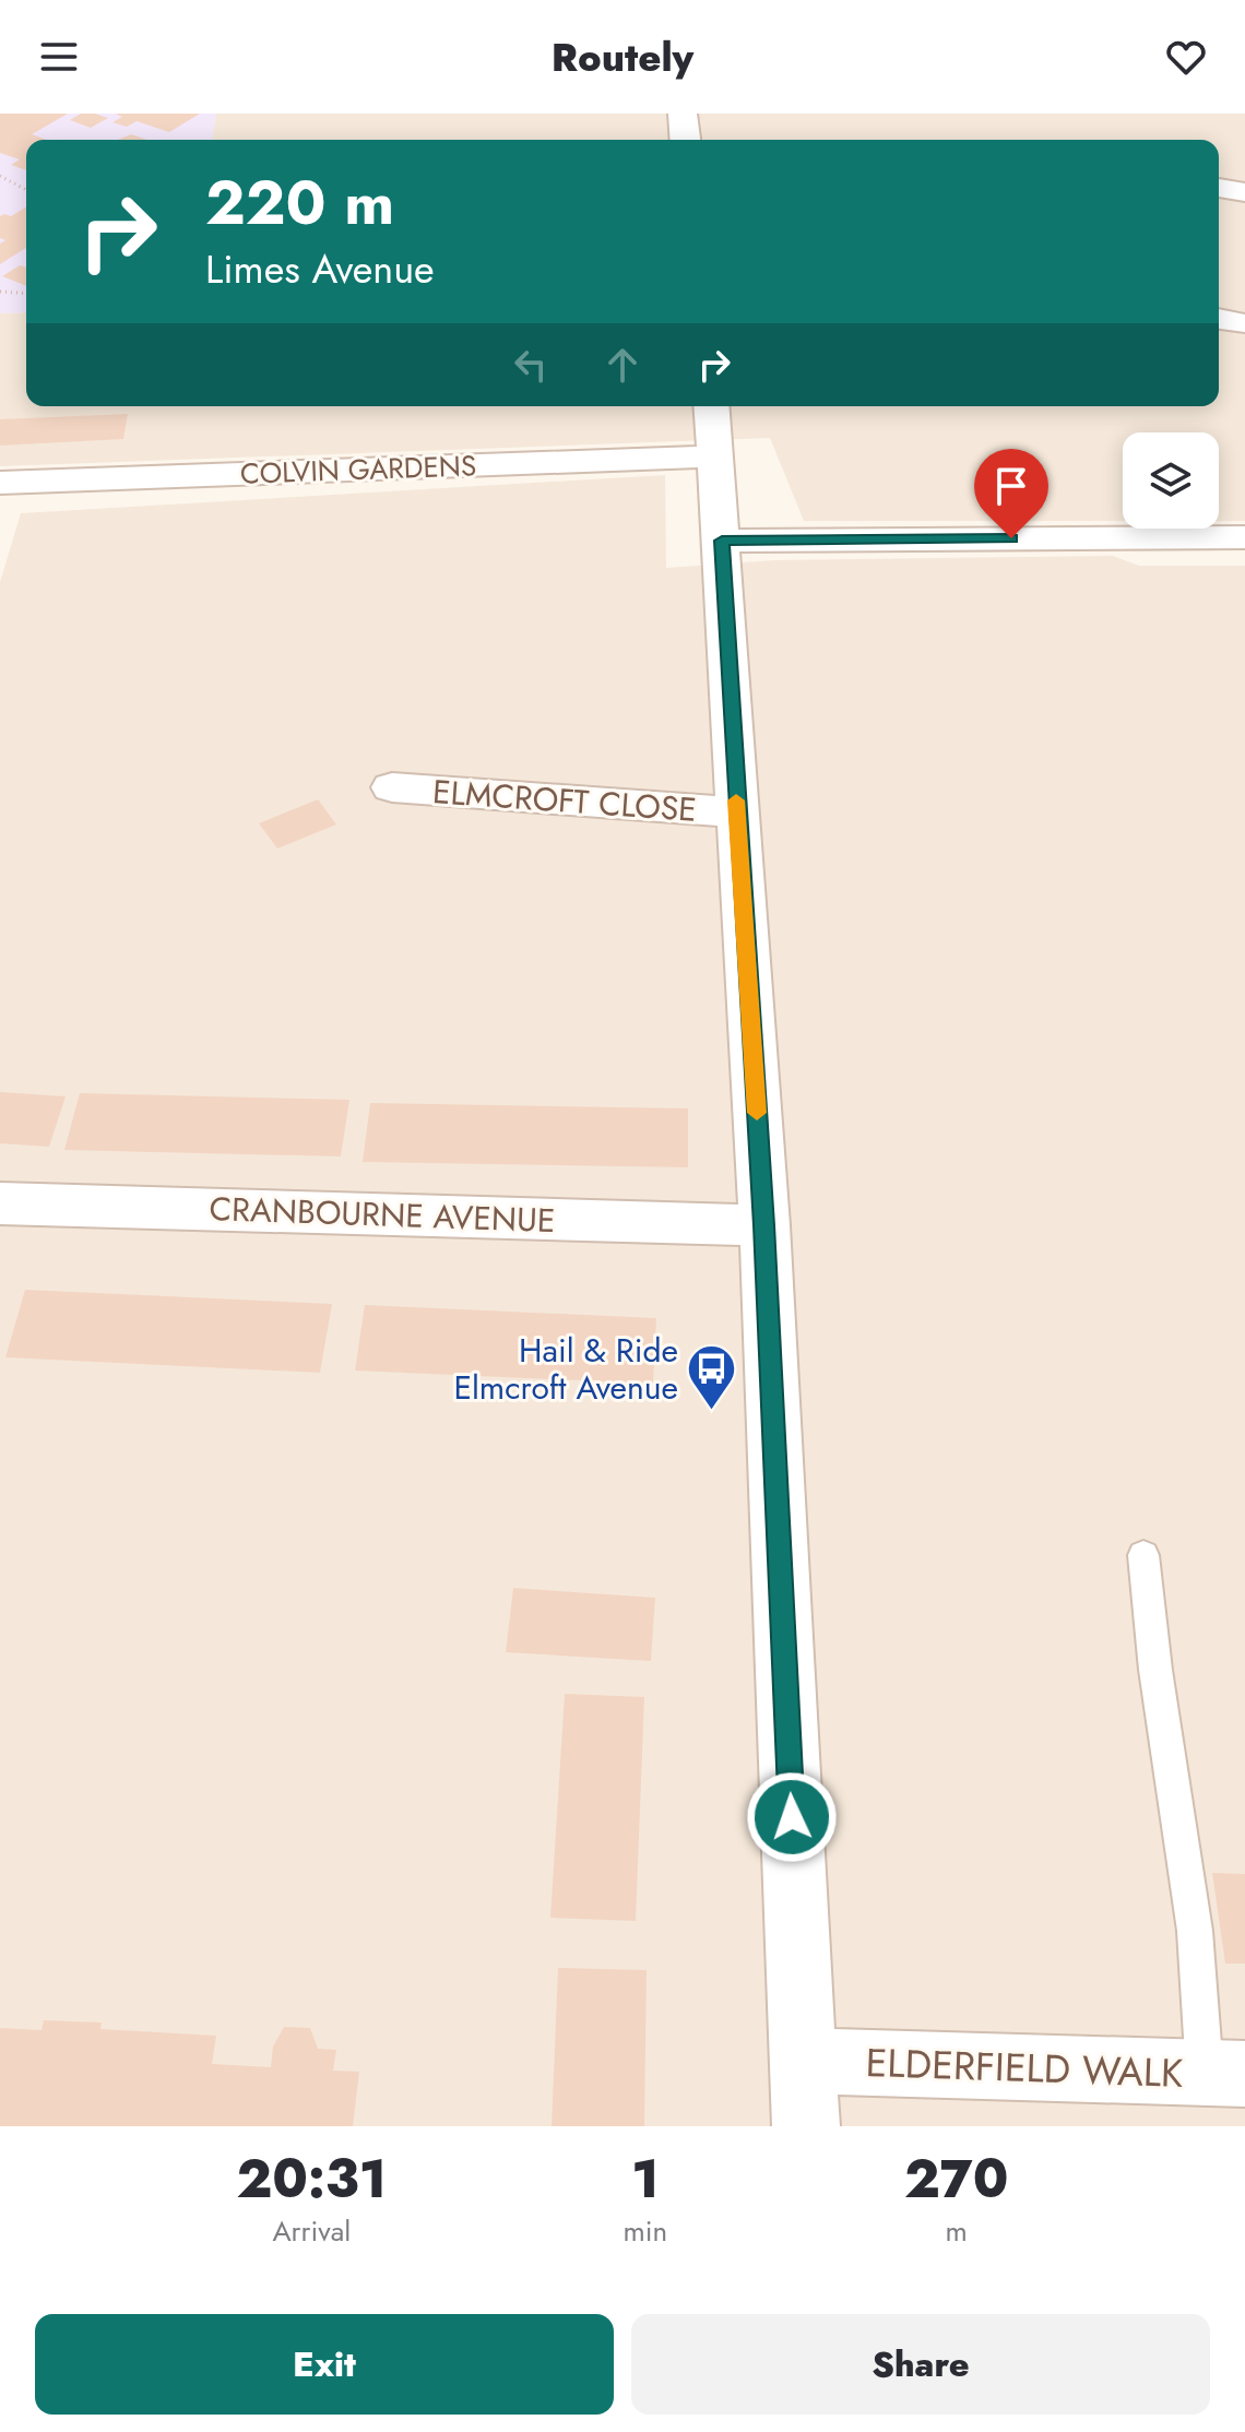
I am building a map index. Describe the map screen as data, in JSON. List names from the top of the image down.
{
  "streets": {
    "street": [
      "COLVIN GARDENS",
      "ELMCROFT CLOSE",
      "CRANBOURNE AVENUE",
      "ELDERFIELD WALK"
    ]
  },
  "places": {
    "bus stop": ["Hail & Ride Elmcroft Avenue"]
  },
  "page": {
    "header": "Routely",
    "turn": ["220 m", "Limes Avenue"],
    "eta": [
      "20:31",
      "Arrival",
      "1",
      "min",
      "270",
      "m"
    ],
    "buttons": ["Exit", "Share"]
  }
}
